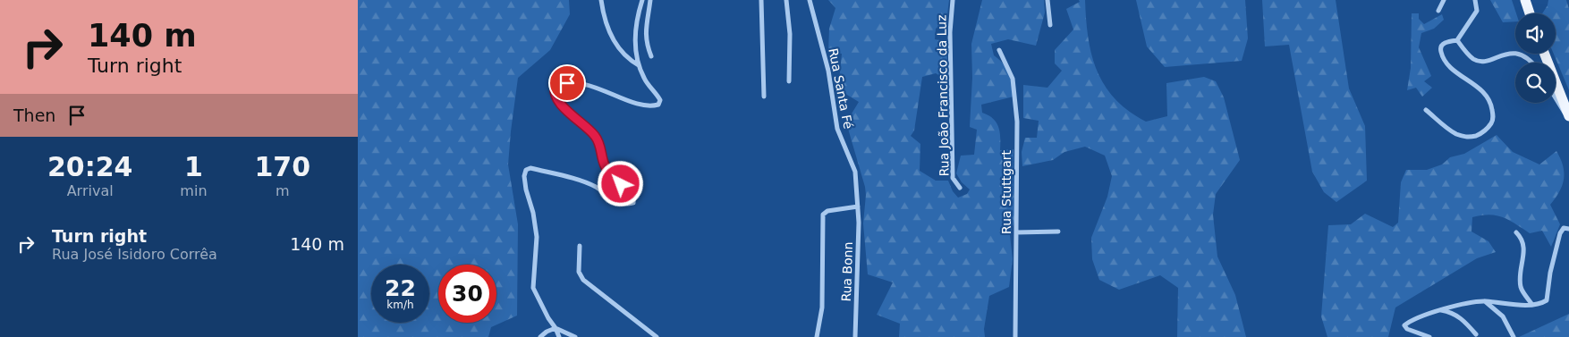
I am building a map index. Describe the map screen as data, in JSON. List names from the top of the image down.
{
  "streets": {
    "street": [
      "Rua Santa Fé",
      "Rua João Francisco da Luz",
      "Rua Stuttgart",
      "Rua Bonn"
    ]
  },
  "crossings": [
    ["Rua Santa Fé", "Rua Bonn"]
  ],
  "page": {
    "turn": ["140 m", "Turn right"],
    "then": "Then",
    "eta": [
      "20:24",
      "Arrival",
      "1",
      "min",
      "170",
      "m"
    ],
    "list": [
      {
        "name": "Turn right",
        "note": "Rua José Isidoro Corrêa",
        "value": "140 m"
      }
    ],
    "speed": "22 km/h",
    "limit": "30"
  }
}
